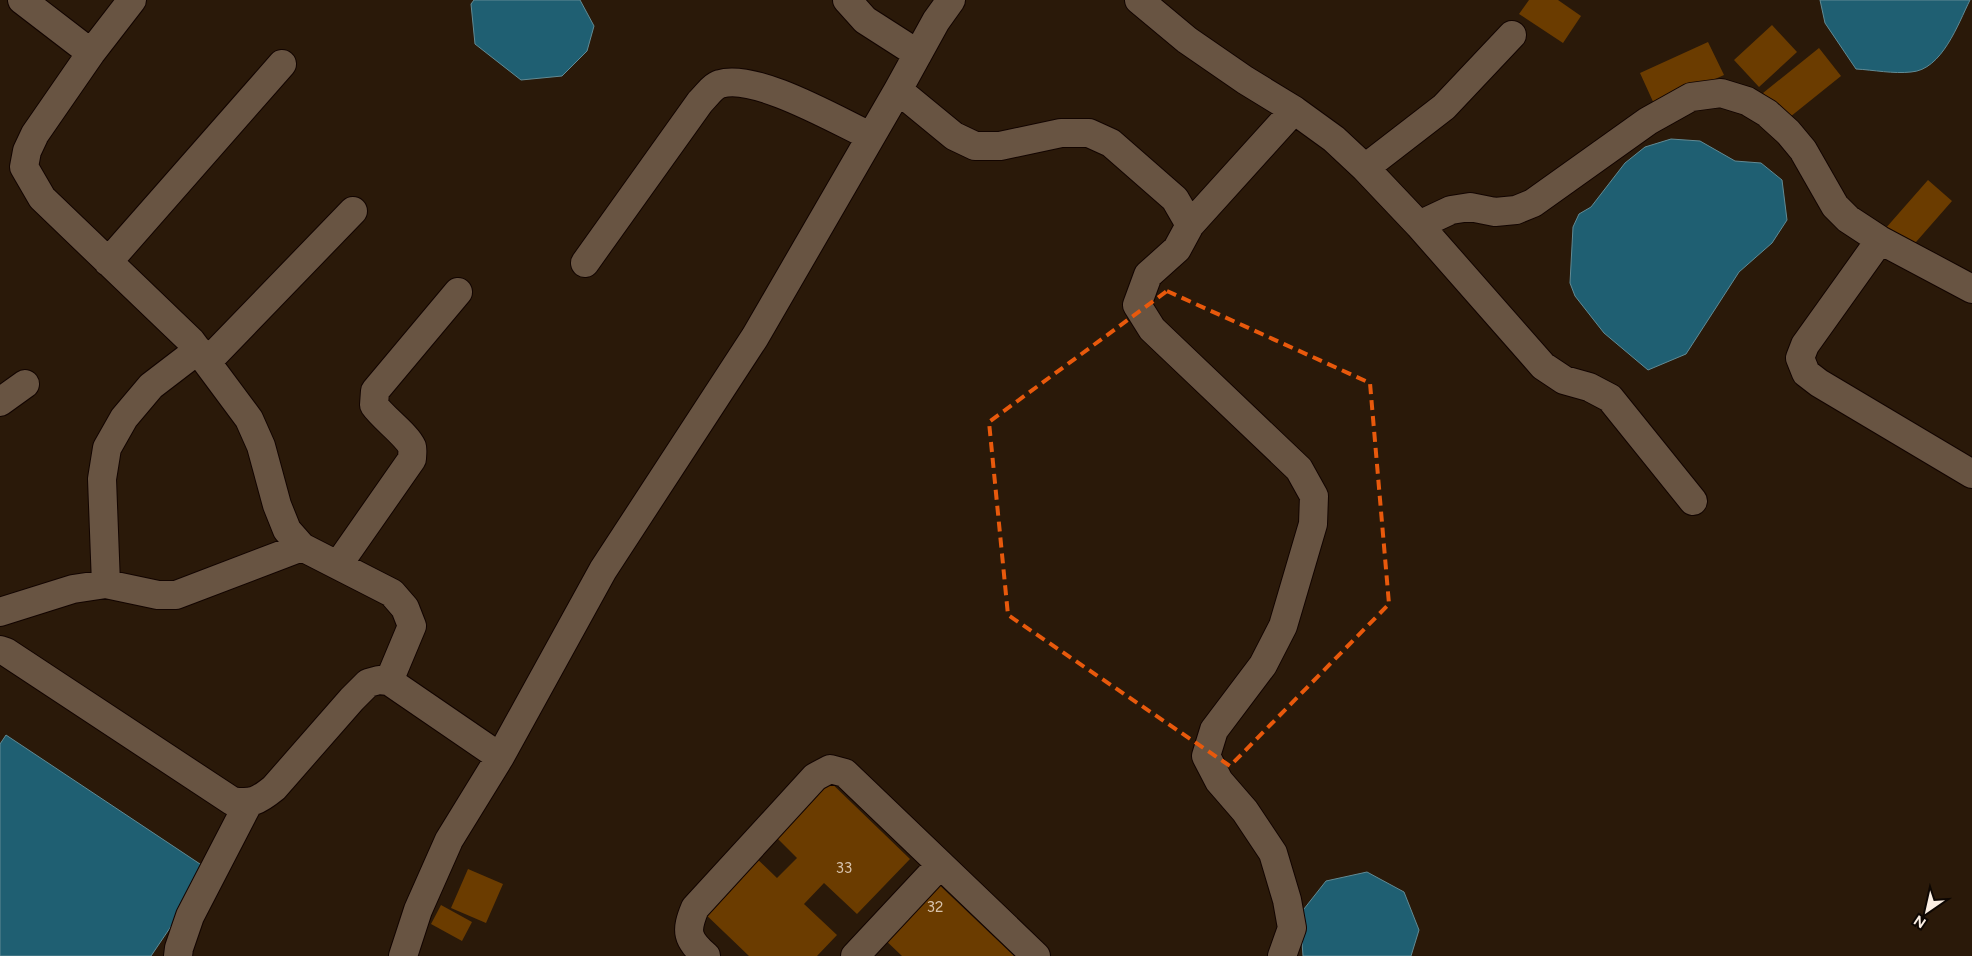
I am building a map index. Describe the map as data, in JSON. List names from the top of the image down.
{
  "house_numbers": ["33", "32"],
  "north": "bottom left"
}
